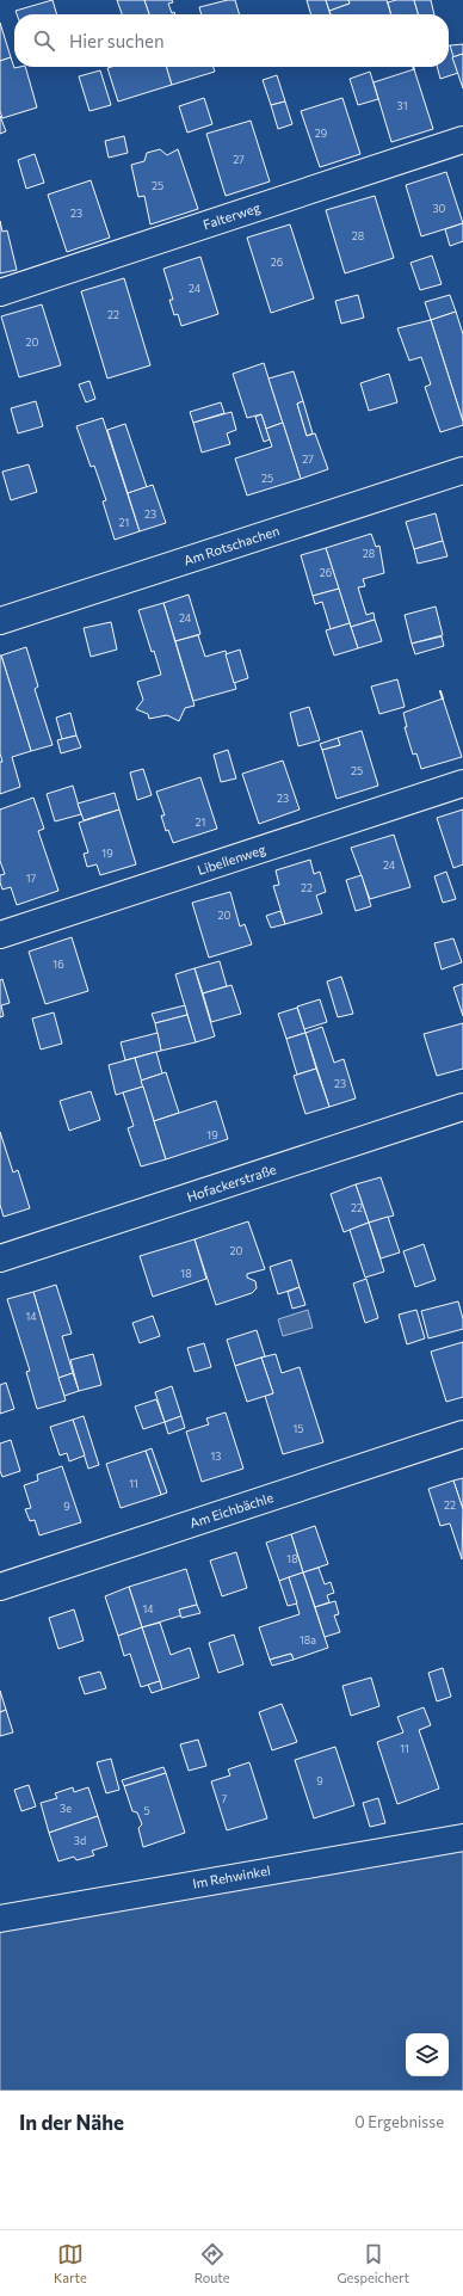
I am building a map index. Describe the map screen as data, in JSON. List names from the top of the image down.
{
  "streets": {
    "street": [
      "Falterweg",
      "Am Rotschachen",
      "Libellenweg",
      "Hofackerstraße",
      "Am Eichbächle",
      "Im Rehwinkel"
    ]
  },
  "house_numbers": [
    "31",
    "29",
    "27",
    "25",
    "30",
    "23",
    "28",
    "26",
    "24",
    "22",
    "20",
    "27",
    "25",
    "23",
    "21",
    "28",
    "26",
    "24",
    "25",
    "23",
    "21",
    "19",
    "24",
    "17",
    "22",
    "20",
    "16",
    "23",
    "19",
    "22",
    "20",
    "18",
    "14",
    "15",
    "13",
    "11",
    "22",
    "9",
    "18",
    "14",
    "18a",
    "11",
    "9",
    "7",
    "3e",
    "5",
    "3d"
  ],
  "page": {
    "search": "Hier suchen",
    "heading": ["In der Nähe", "0 Ergebnisse"],
    "nav": ["Karte", "Route", "Gespeichert"]
  }
}
